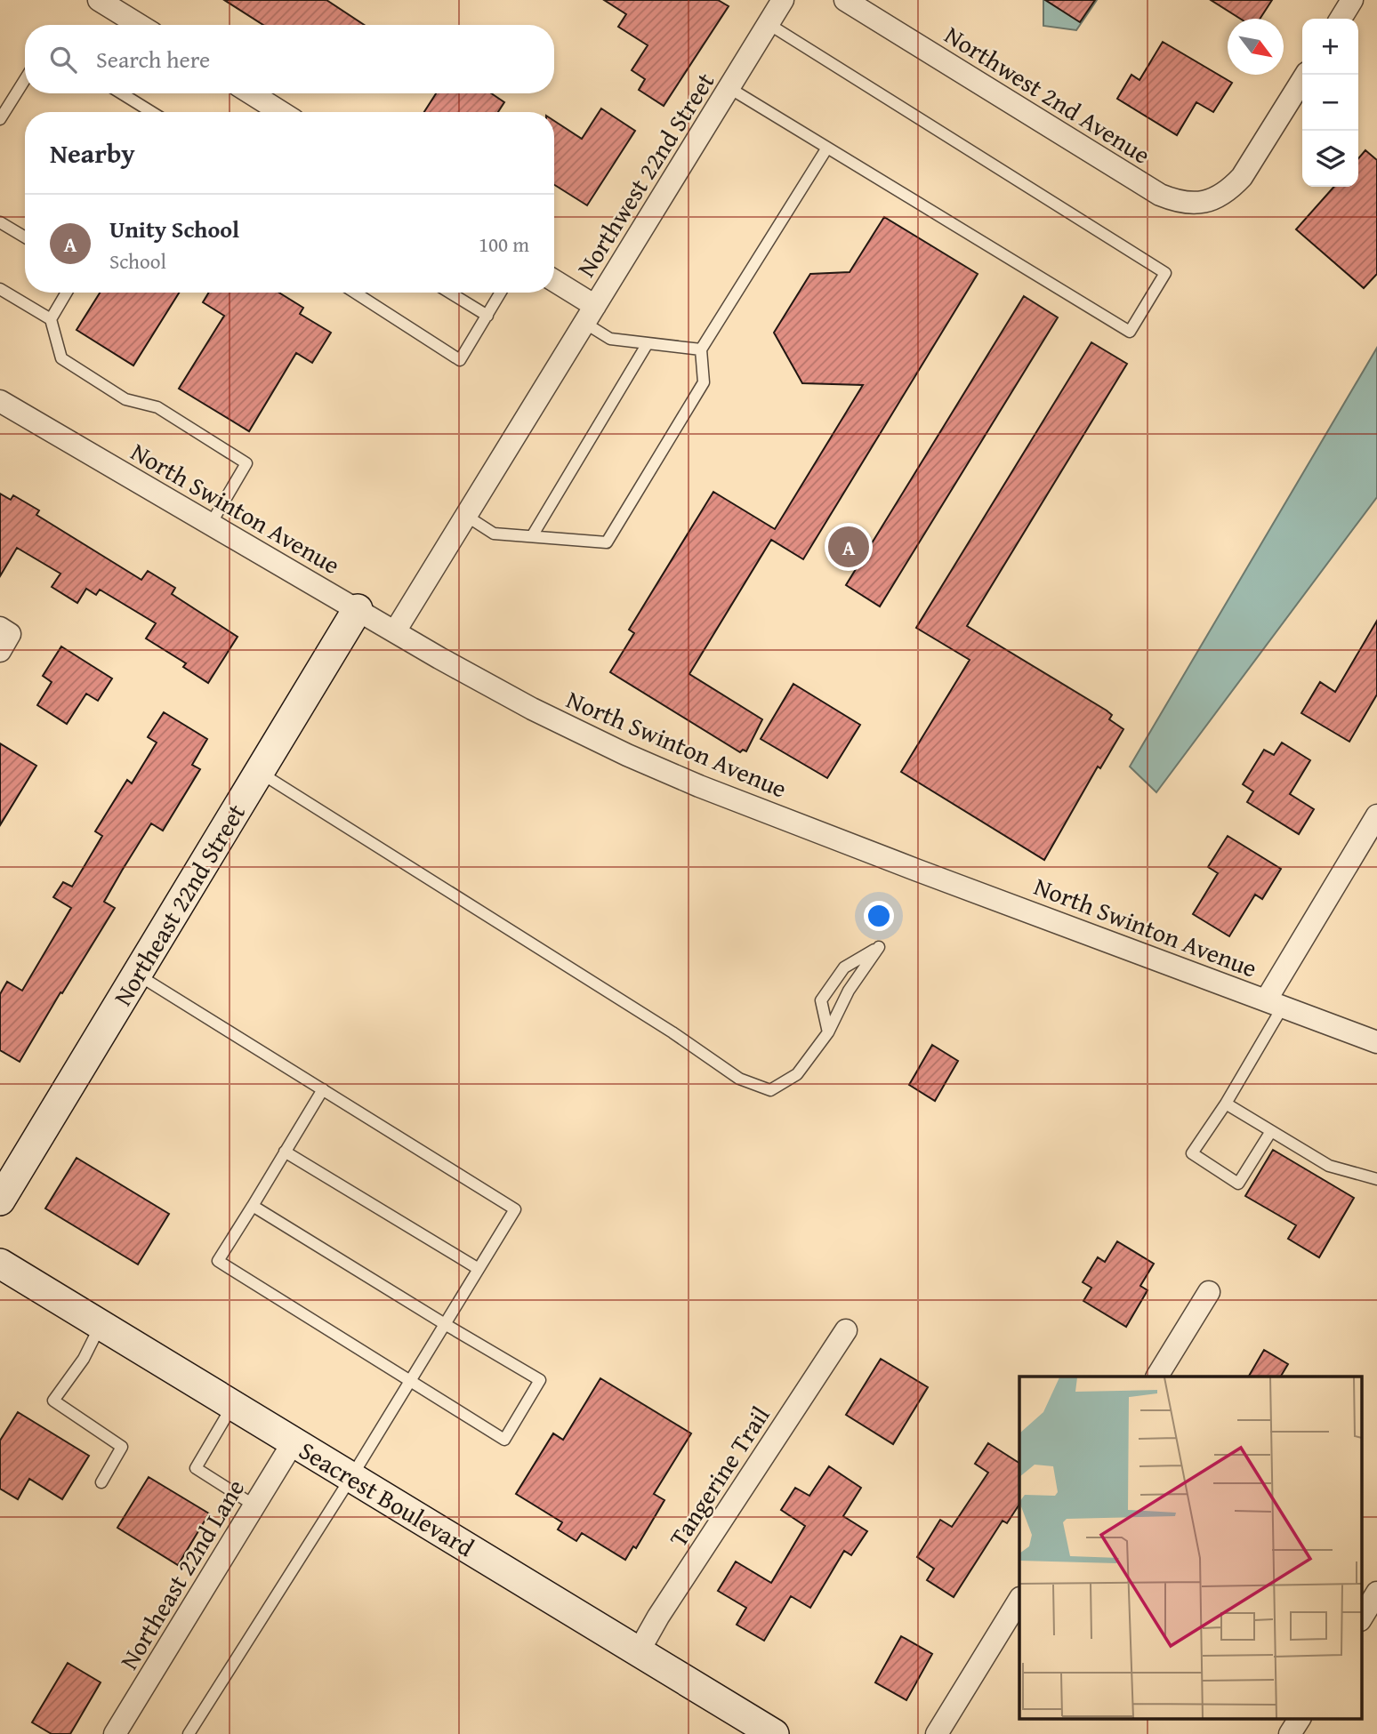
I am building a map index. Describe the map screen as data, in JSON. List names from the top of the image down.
{
  "streets": {
    "street": [
      "Northwest 2nd Avenue",
      "Northwest 22nd Street",
      "North Swinton Avenue",
      "Northeast 22nd Street",
      "Tangerine Trail",
      "Seacrest Boulevard",
      "Northeast 22nd Lane"
    ]
  },
  "crossings": [
    ["Northwest 22nd Street", "North Swinton Avenue"],
    ["North Swinton Avenue", "Northeast 22nd Street"],
    ["Tangerine Trail", "Seacrest Boulevard"],
    ["Seacrest Boulevard", "Northeast 22nd Lane"]
  ],
  "north": "bottom right",
  "page": {
    "map_buttons": ["+", "−"],
    "search": "Search here",
    "heading": "Nearby",
    "list": [
      {
        "mark": "A",
        "name": "Unity School",
        "note": "School",
        "value": "100 m"
      }
    ],
    "pins": "A"
  }
}
